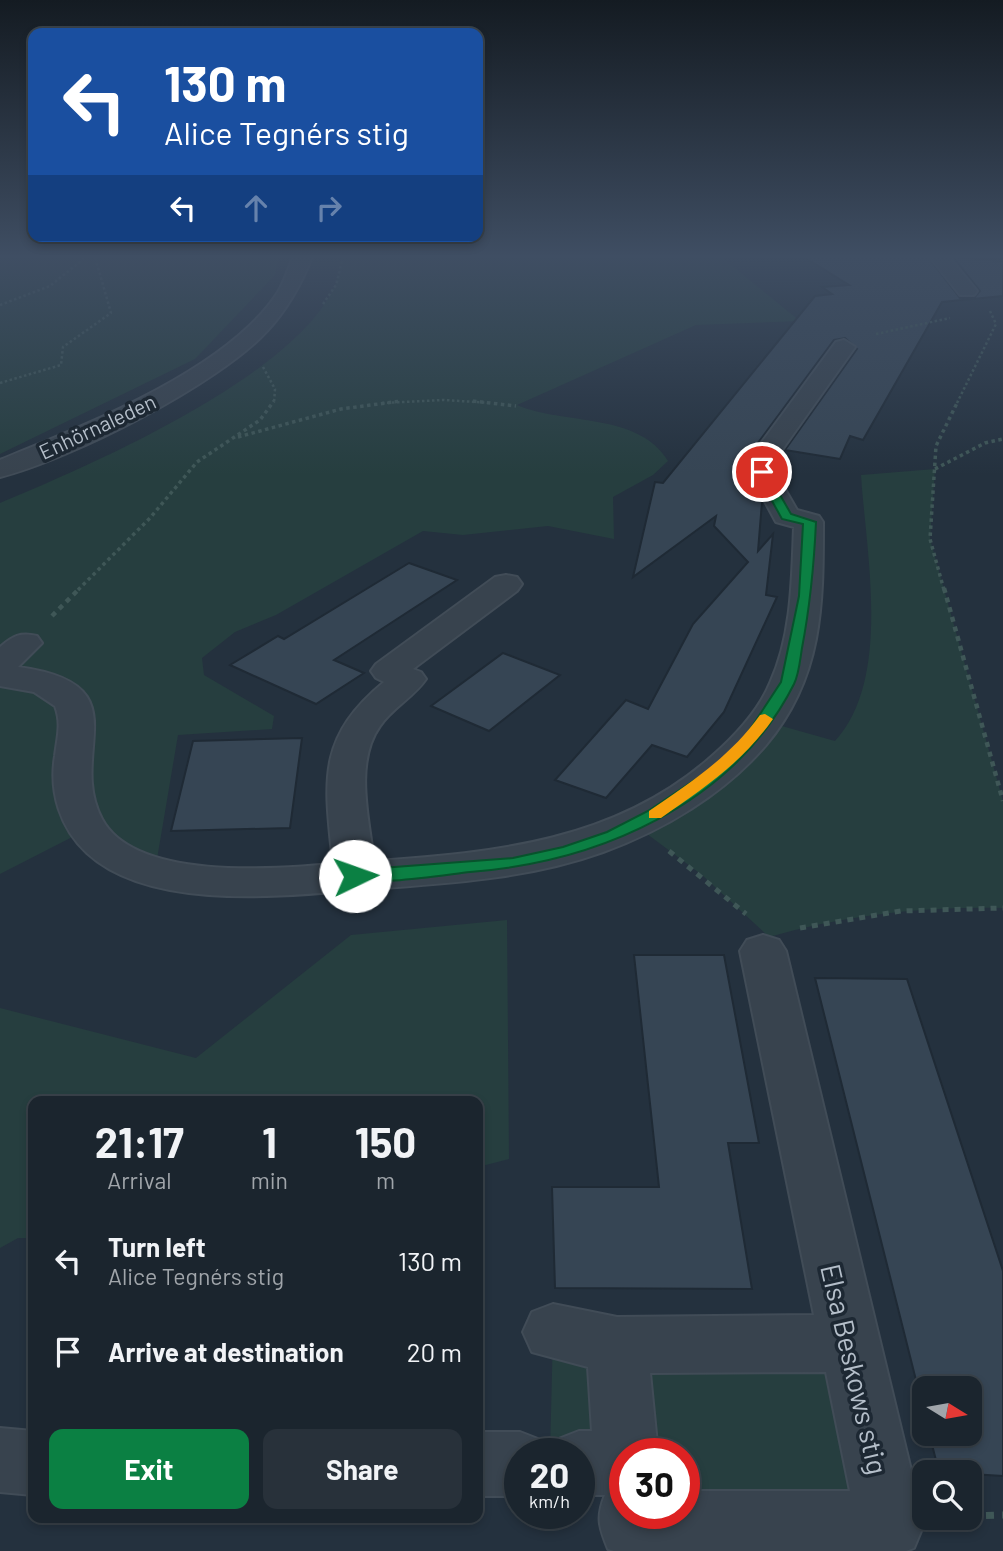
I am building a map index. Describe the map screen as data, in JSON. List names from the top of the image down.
{
  "streets": {
    "street": ["Enhörnaleden", "Elsa Beskows stig"]
  },
  "north": "right",
  "page": {
    "turn": ["130 m", "Alice Tegnérs stig"],
    "eta": [
      "21:17",
      "Arrival",
      "1",
      "min",
      "150",
      "m"
    ],
    "list": [
      {
        "name": "Turn left",
        "note": "Alice Tegnérs stig",
        "value": "130 m"
      },
      {
        "name": "Arrive at destination",
        "value": "20 m"
      }
    ],
    "buttons": ["Exit", "Share"],
    "speed": "20 km/h",
    "limit": "30"
  }
}
